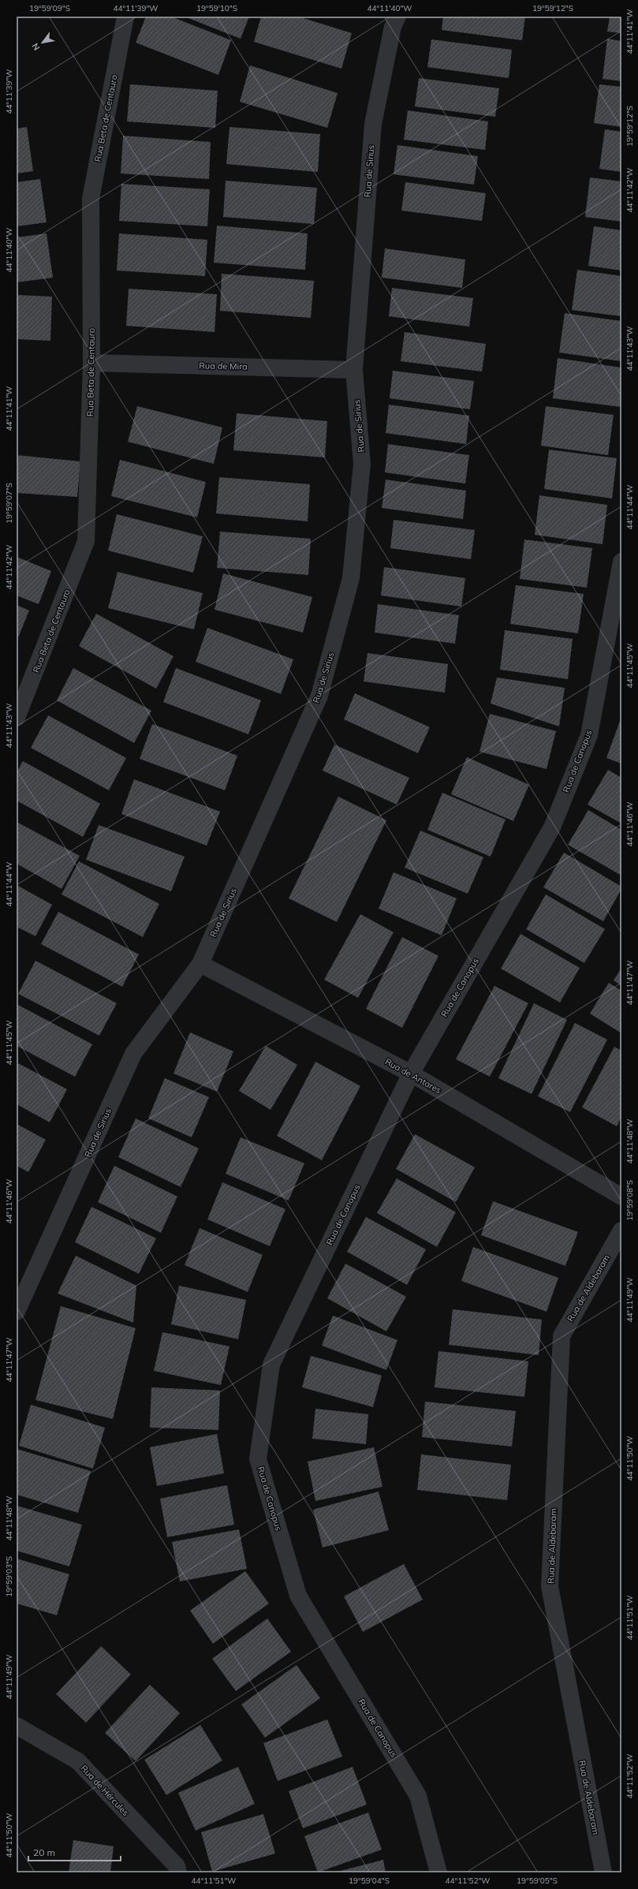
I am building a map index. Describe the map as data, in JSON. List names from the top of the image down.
{
  "streets": {
    "street": [
      "Rua Beta de Centauro",
      "Rua de Sirius",
      "Rua de Mira",
      "Rua de Canopus",
      "Rua de Antares",
      "Rua de Aldebaram",
      "Rua de Hércules"
    ]
  },
  "crossings": [
    ["Rua Beta de Centauro", "Rua de Mira"],
    ["Rua de Sirius", "Rua de Mira"],
    ["Rua de Sirius", "Rua de Antares"],
    ["Rua de Canopus", "Rua de Antares"]
  ],
  "scale_bar": "20 m",
  "north": "bottom left",
  "coordinates": [
    "19°59'09\"S",
    "44°11'39\"W",
    "19°59'10\"S",
    "44°11'40\"W",
    "19°59'12\"S",
    "44°11'41\"W",
    "44°11'42\"W",
    "44°11'43\"W",
    "19°59'07\"S",
    "44°11'44\"W",
    "44°11'45\"W",
    "44°11'46\"W",
    "44°11'47\"W",
    "44°11'48\"W",
    "19°59'08\"S",
    "44°11'49\"W",
    "44°11'50\"W",
    "19°59'03\"S",
    "44°11'51\"W",
    "44°11'52\"W",
    "19°59'04\"S",
    "19°59'05\"S"
  ]
}
